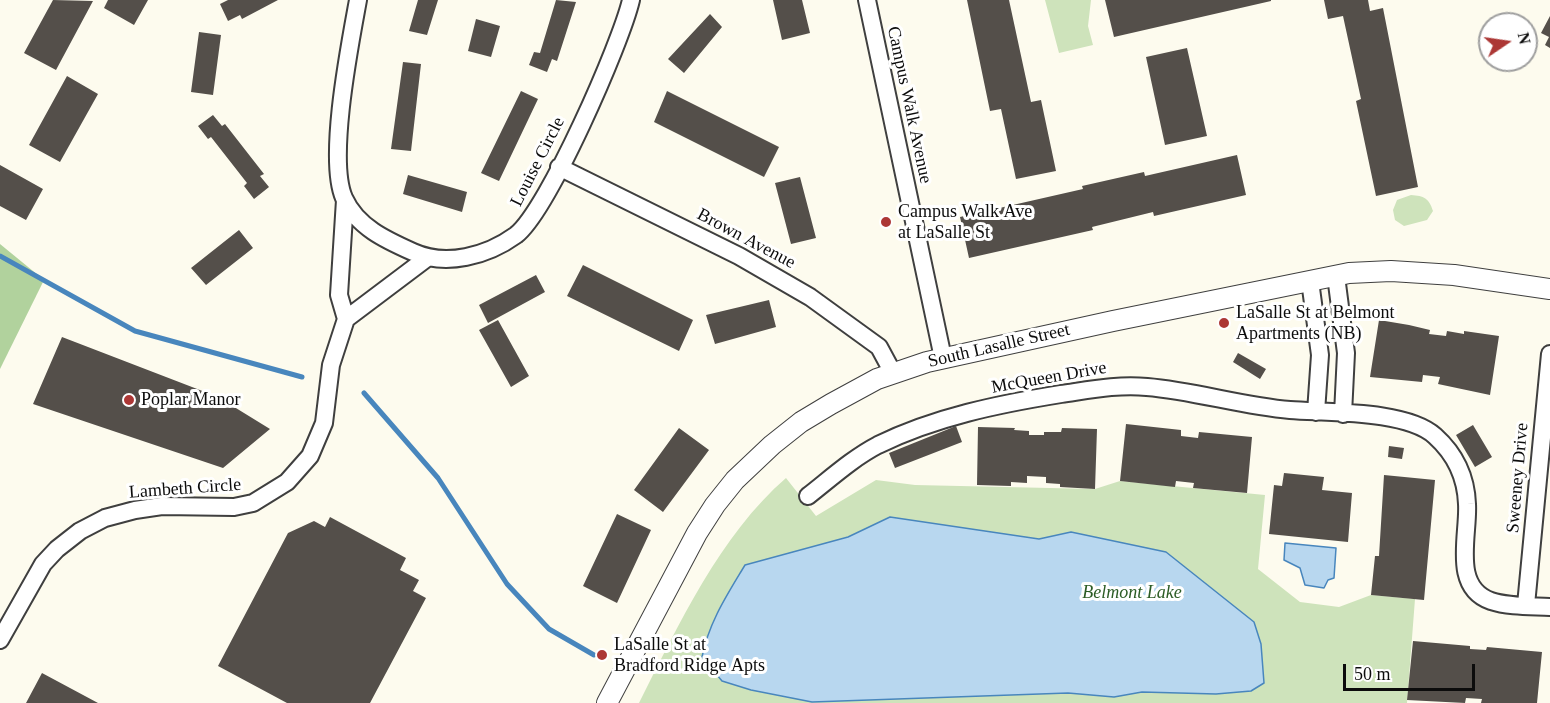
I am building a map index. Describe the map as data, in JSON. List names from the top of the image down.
{
  "streets": {
    "street": [
      "Campus Walk Avenue",
      "Louise Circle",
      "Brown Avenue",
      "South Lasalle Street",
      "McQueen Drive",
      "Sweeney Drive",
      "Lambeth Circle"
    ]
  },
  "crossings": [
    ["Campus Walk Avenue", "South Lasalle Street"],
    ["Louise Circle", "Brown Avenue"],
    ["Brown Avenue", "South Lasalle Street"],
    ["McQueen Drive", "Sweeney Drive"]
  ],
  "parks": ["Belmont Lake"],
  "places": [
    "Campus Walk Ave at LaSalle St",
    "LaSalle St at Belmont Apartments (NB)",
    "Poplar Manor",
    "LaSalle St at Bradford Ridge Apts"
  ],
  "scale_bar": "50 m",
  "north": "right"
}
